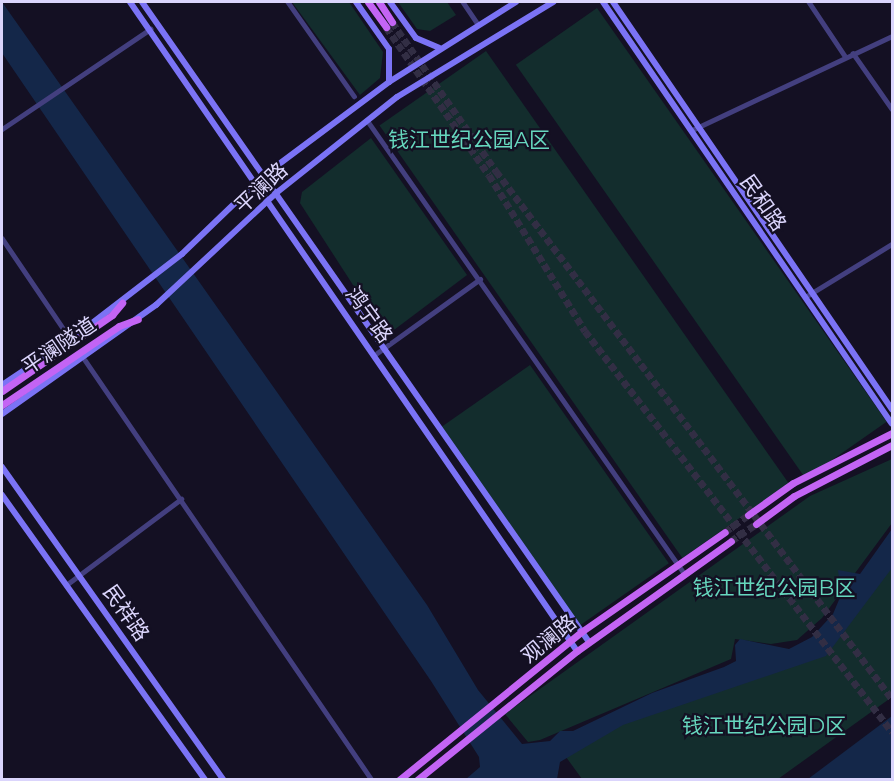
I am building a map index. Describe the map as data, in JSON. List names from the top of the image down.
{
  "streets": {
    "main road": [
      "平澜路",
      "民和路",
      "鸿宁路",
      "平澜隧道",
      "民祥路",
      "观澜路"
    ]
  },
  "crossings": [
    ["平澜路", "鸿宁路"],
    ["平澜路", "平澜隧道"],
    ["鸿宁路", "观澜路"]
  ],
  "parks": ["钱江世纪公园A区", "钱江世纪公园B区", "钱江世纪公园D区"]
}
